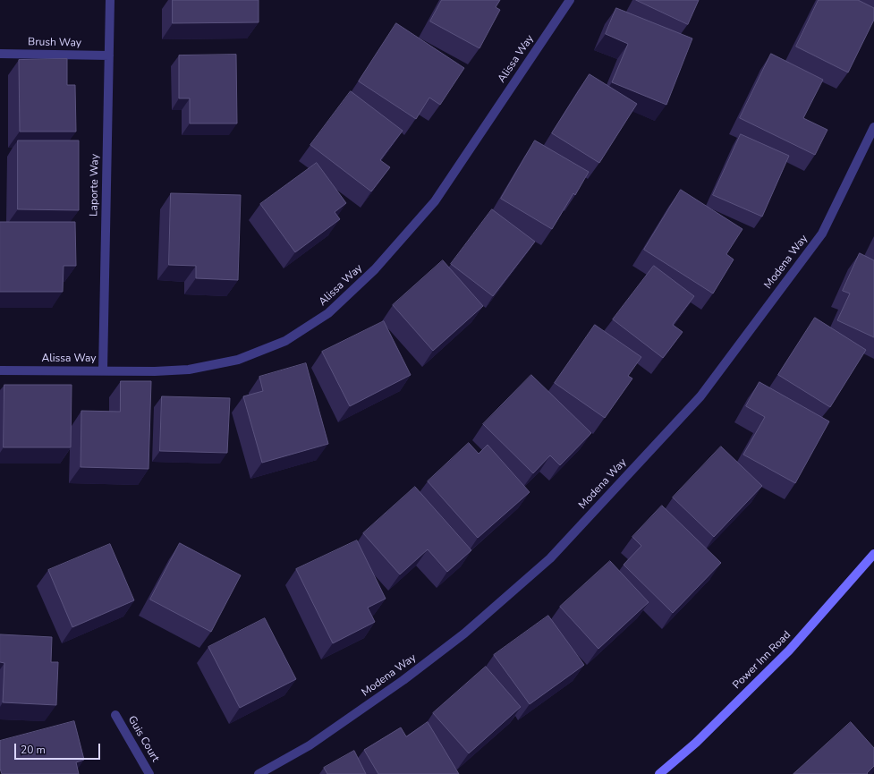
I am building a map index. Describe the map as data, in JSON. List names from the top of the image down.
{
  "streets": {
    "main road": ["Power Inn Road"],
    "street": [
      "Brush Way",
      "Alissa Way",
      "Laporte Way",
      "Modena Way",
      "Guis Court"
    ]
  },
  "crossings": [
    ["Brush Way", "Laporte Way"],
    ["Alissa Way", "Laporte Way"]
  ],
  "scale_bar": "20 m"
}
